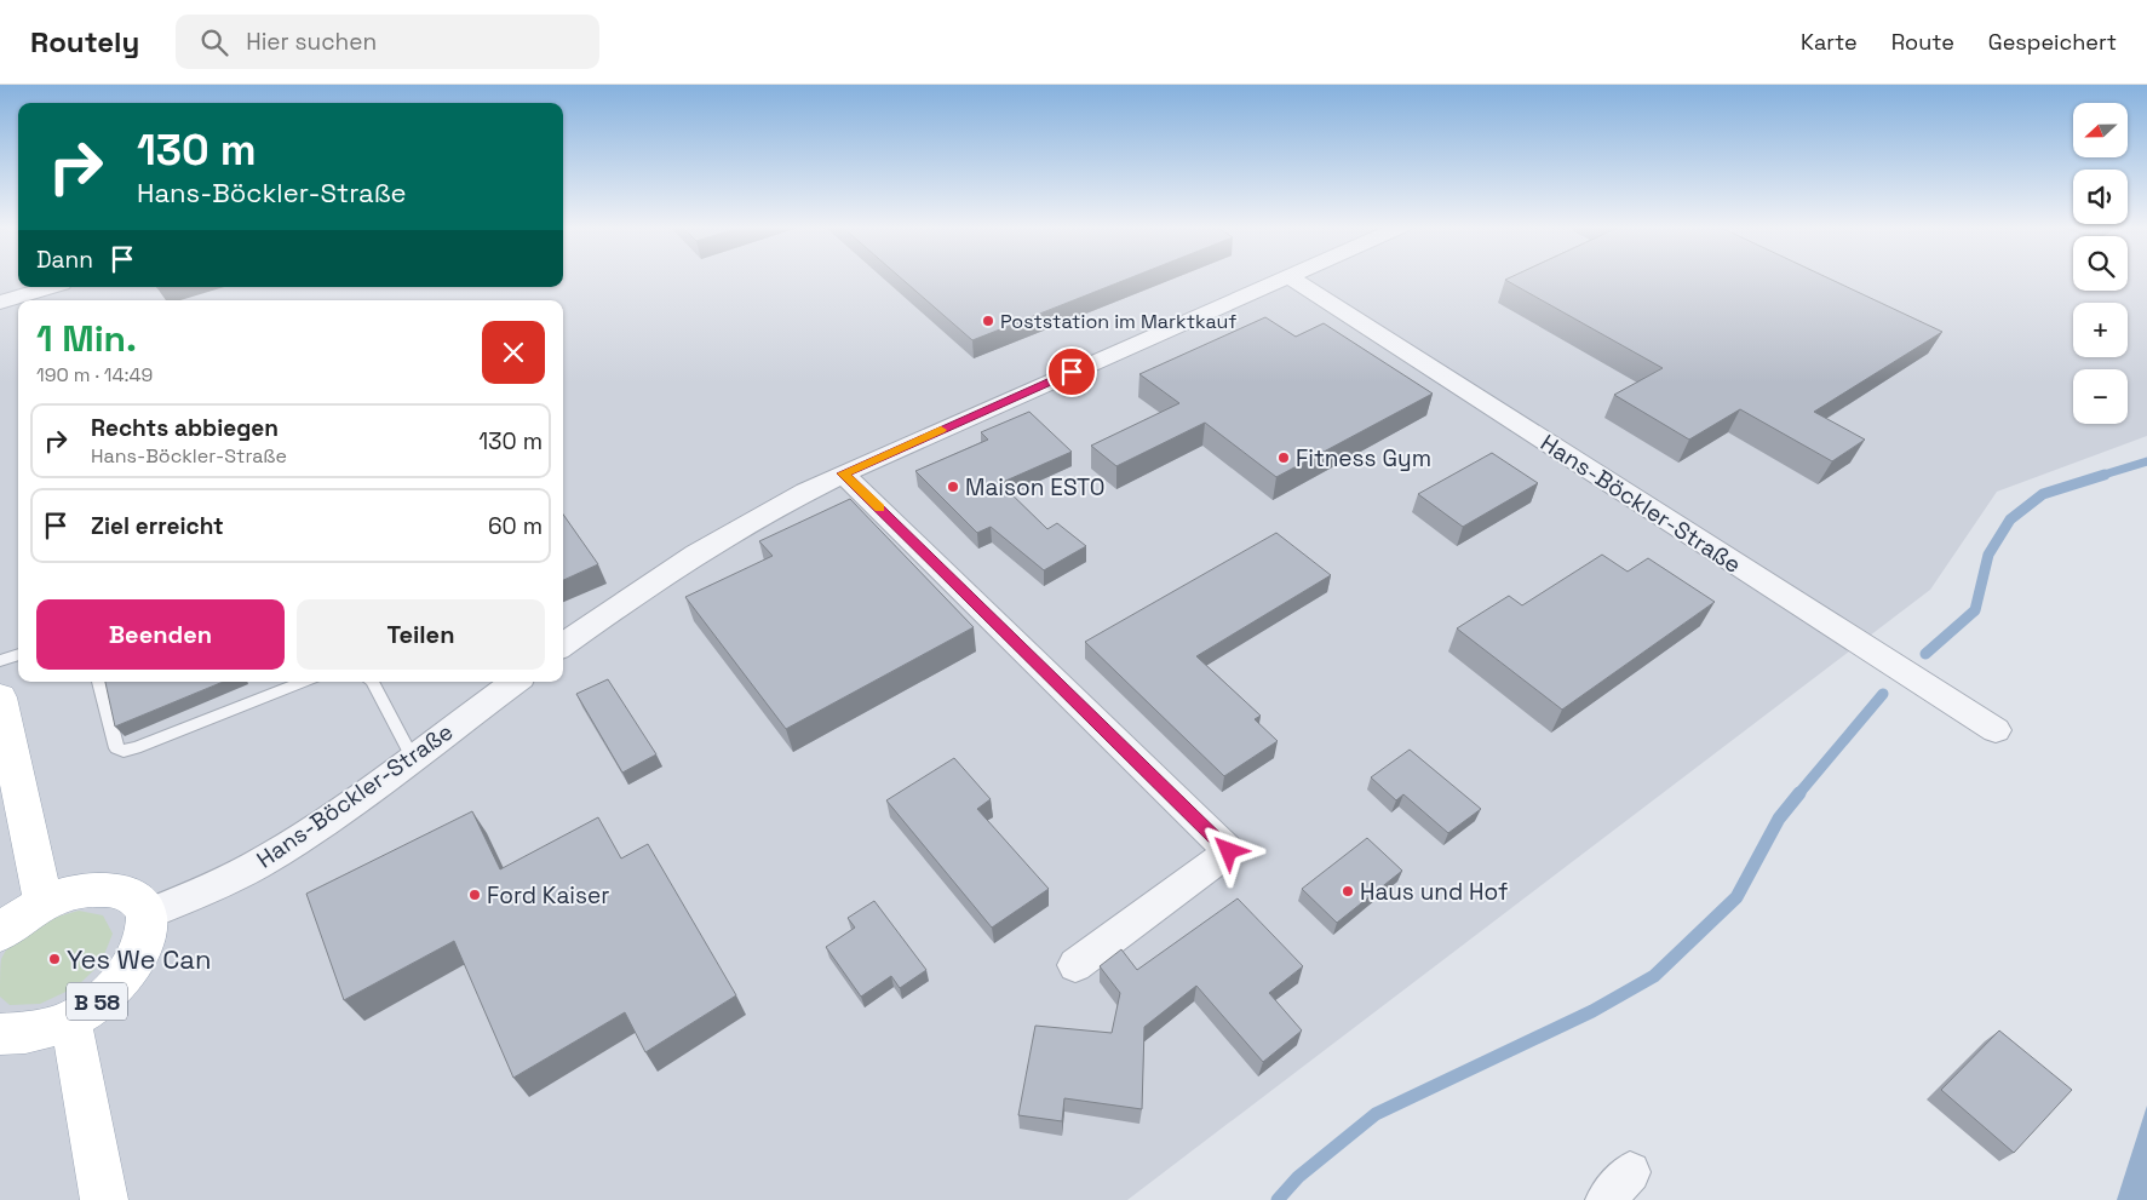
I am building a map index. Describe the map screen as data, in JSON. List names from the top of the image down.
{
  "streets": {
    "main road": ["B 58"],
    "street": ["Hans-Böckler-Straße"]
  },
  "crossings": [
    ["Hans-Böckler-Straße", "B 58"]
  ],
  "places": [
    "Poststation im Marktkauf",
    "Fitness Gym",
    "Maison ESTO",
    "Haus und Hof",
    "Ford Kaiser",
    "Yes We Can"
  ],
  "north": "left",
  "page": {
    "header": "Routely",
    "search": "Hier suchen",
    "nav": ["Karte", "Route", "Gespeichert"],
    "map_buttons": ["+", "−"],
    "turn": ["130 m", "Hans-Böckler-Straße"],
    "then": "Dann",
    "heading": ["1 Min.", "190 m · 14:49"],
    "list": [
      {
        "name": "Rechts abbiegen",
        "note": "Hans-Böckler-Straße",
        "value": "130 m"
      },
      {
        "name": "Ziel erreicht",
        "value": "60 m"
      }
    ],
    "buttons": ["Beenden", "Teilen"]
  }
}
